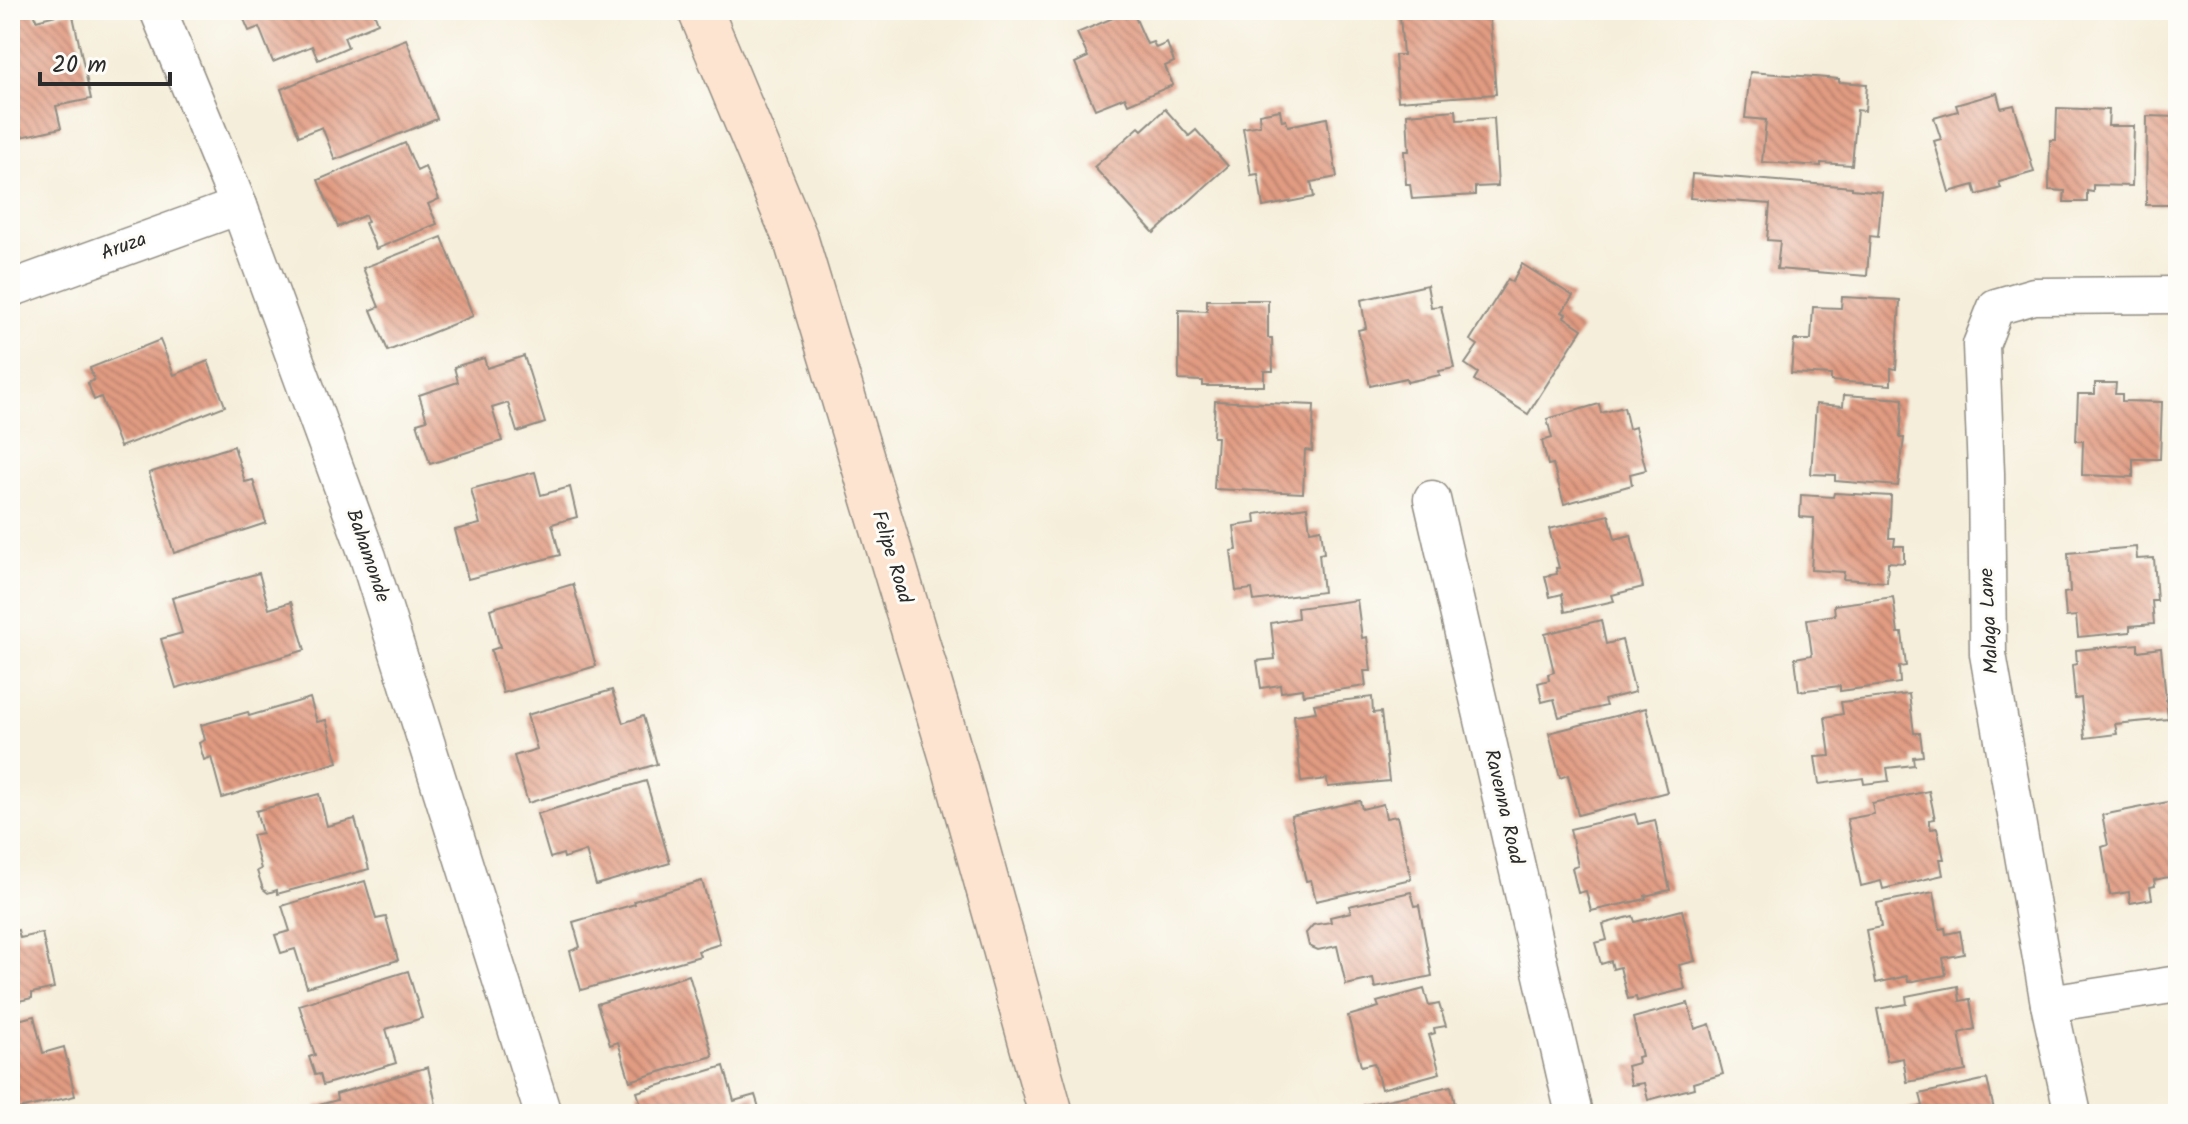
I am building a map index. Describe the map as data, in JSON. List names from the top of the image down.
{
  "streets": {
    "main road": ["Felipe Road"],
    "street": [
      "Aruza",
      "Bahamonde",
      "Malaga Lane",
      "Ravenna Road"
    ]
  },
  "crossings": [
    ["Aruza", "Bahamonde"]
  ],
  "scale_bar": "20 m"
}
